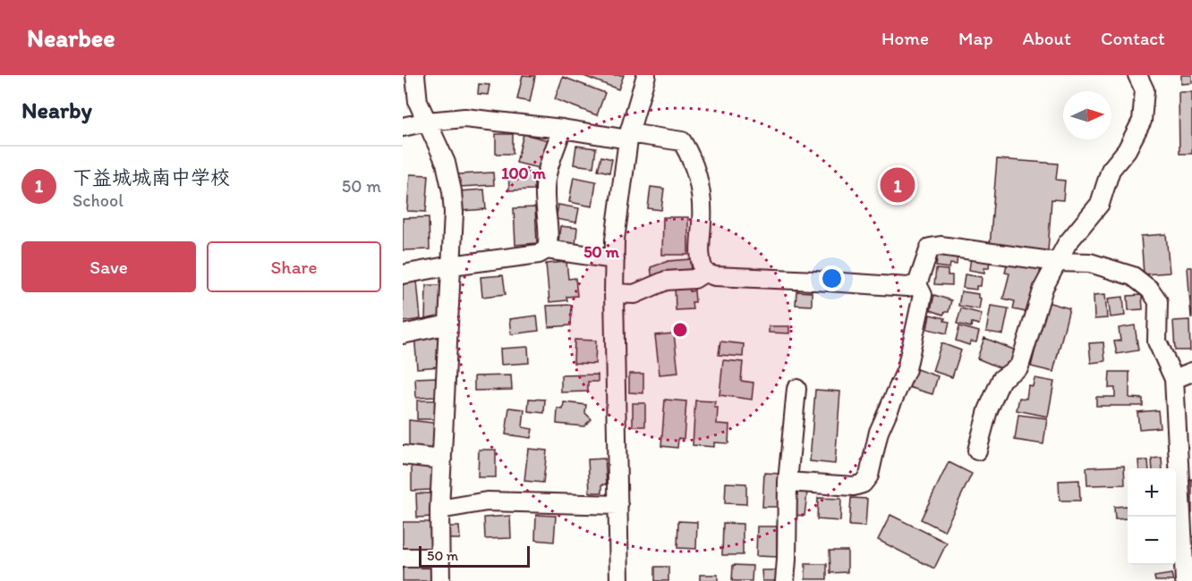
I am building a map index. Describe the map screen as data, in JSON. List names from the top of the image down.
{
  "scale_bar": "50 m",
  "north": "right",
  "page": {
    "header": "Nearbee",
    "nav": [
      "Home",
      "Map",
      "About",
      "Contact"
    ],
    "heading": "Nearby",
    "list": [
      {
        "mark": "1",
        "name": "下益城城南中学校",
        "note": "School",
        "value": "50 m"
      }
    ],
    "pins": "1",
    "buttons": ["Save", "Share"],
    "map_buttons": ["+", "−"],
    "scale": "50 m"
  },
  "rings": ["100 m", "50 m"]
}
